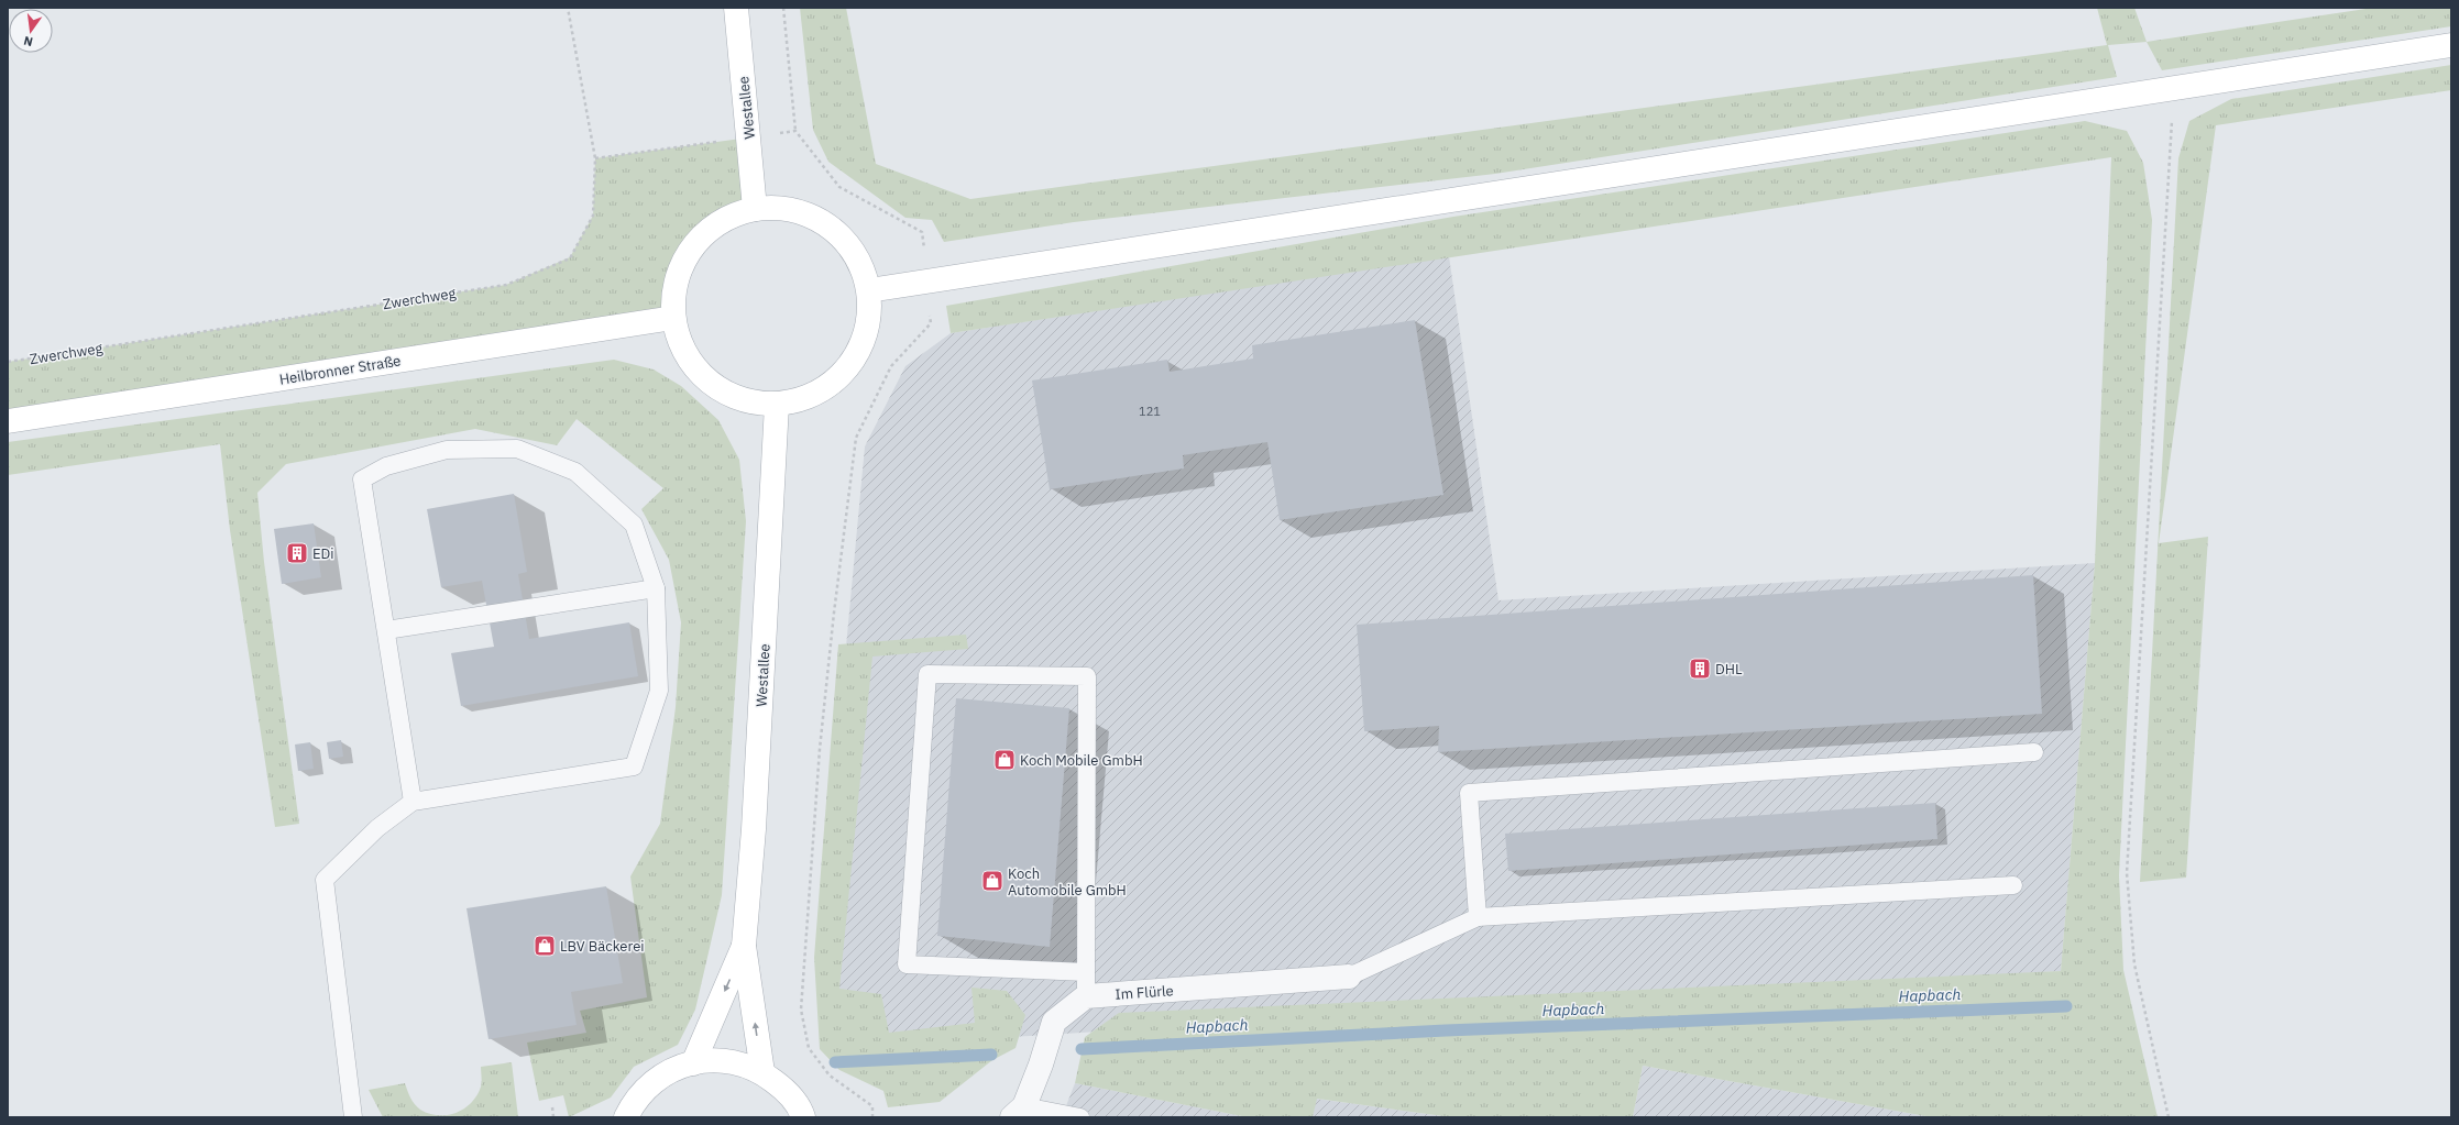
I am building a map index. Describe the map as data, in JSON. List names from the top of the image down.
{
  "streets": {
    "main road": ["Westallee", "Heilbronner Straße"],
    "street": ["Im Flürle"],
    "path": ["Zwerchweg"]
  },
  "water": ["Hapbach"],
  "places": {
    "building": ["EDi", "DHL"],
    "shop": ["Koch Mobile GmbH", "Koch Automobile GmbH", "LBV Bäckerei"]
  },
  "house_numbers": ["121"],
  "north": "bottom"
}
